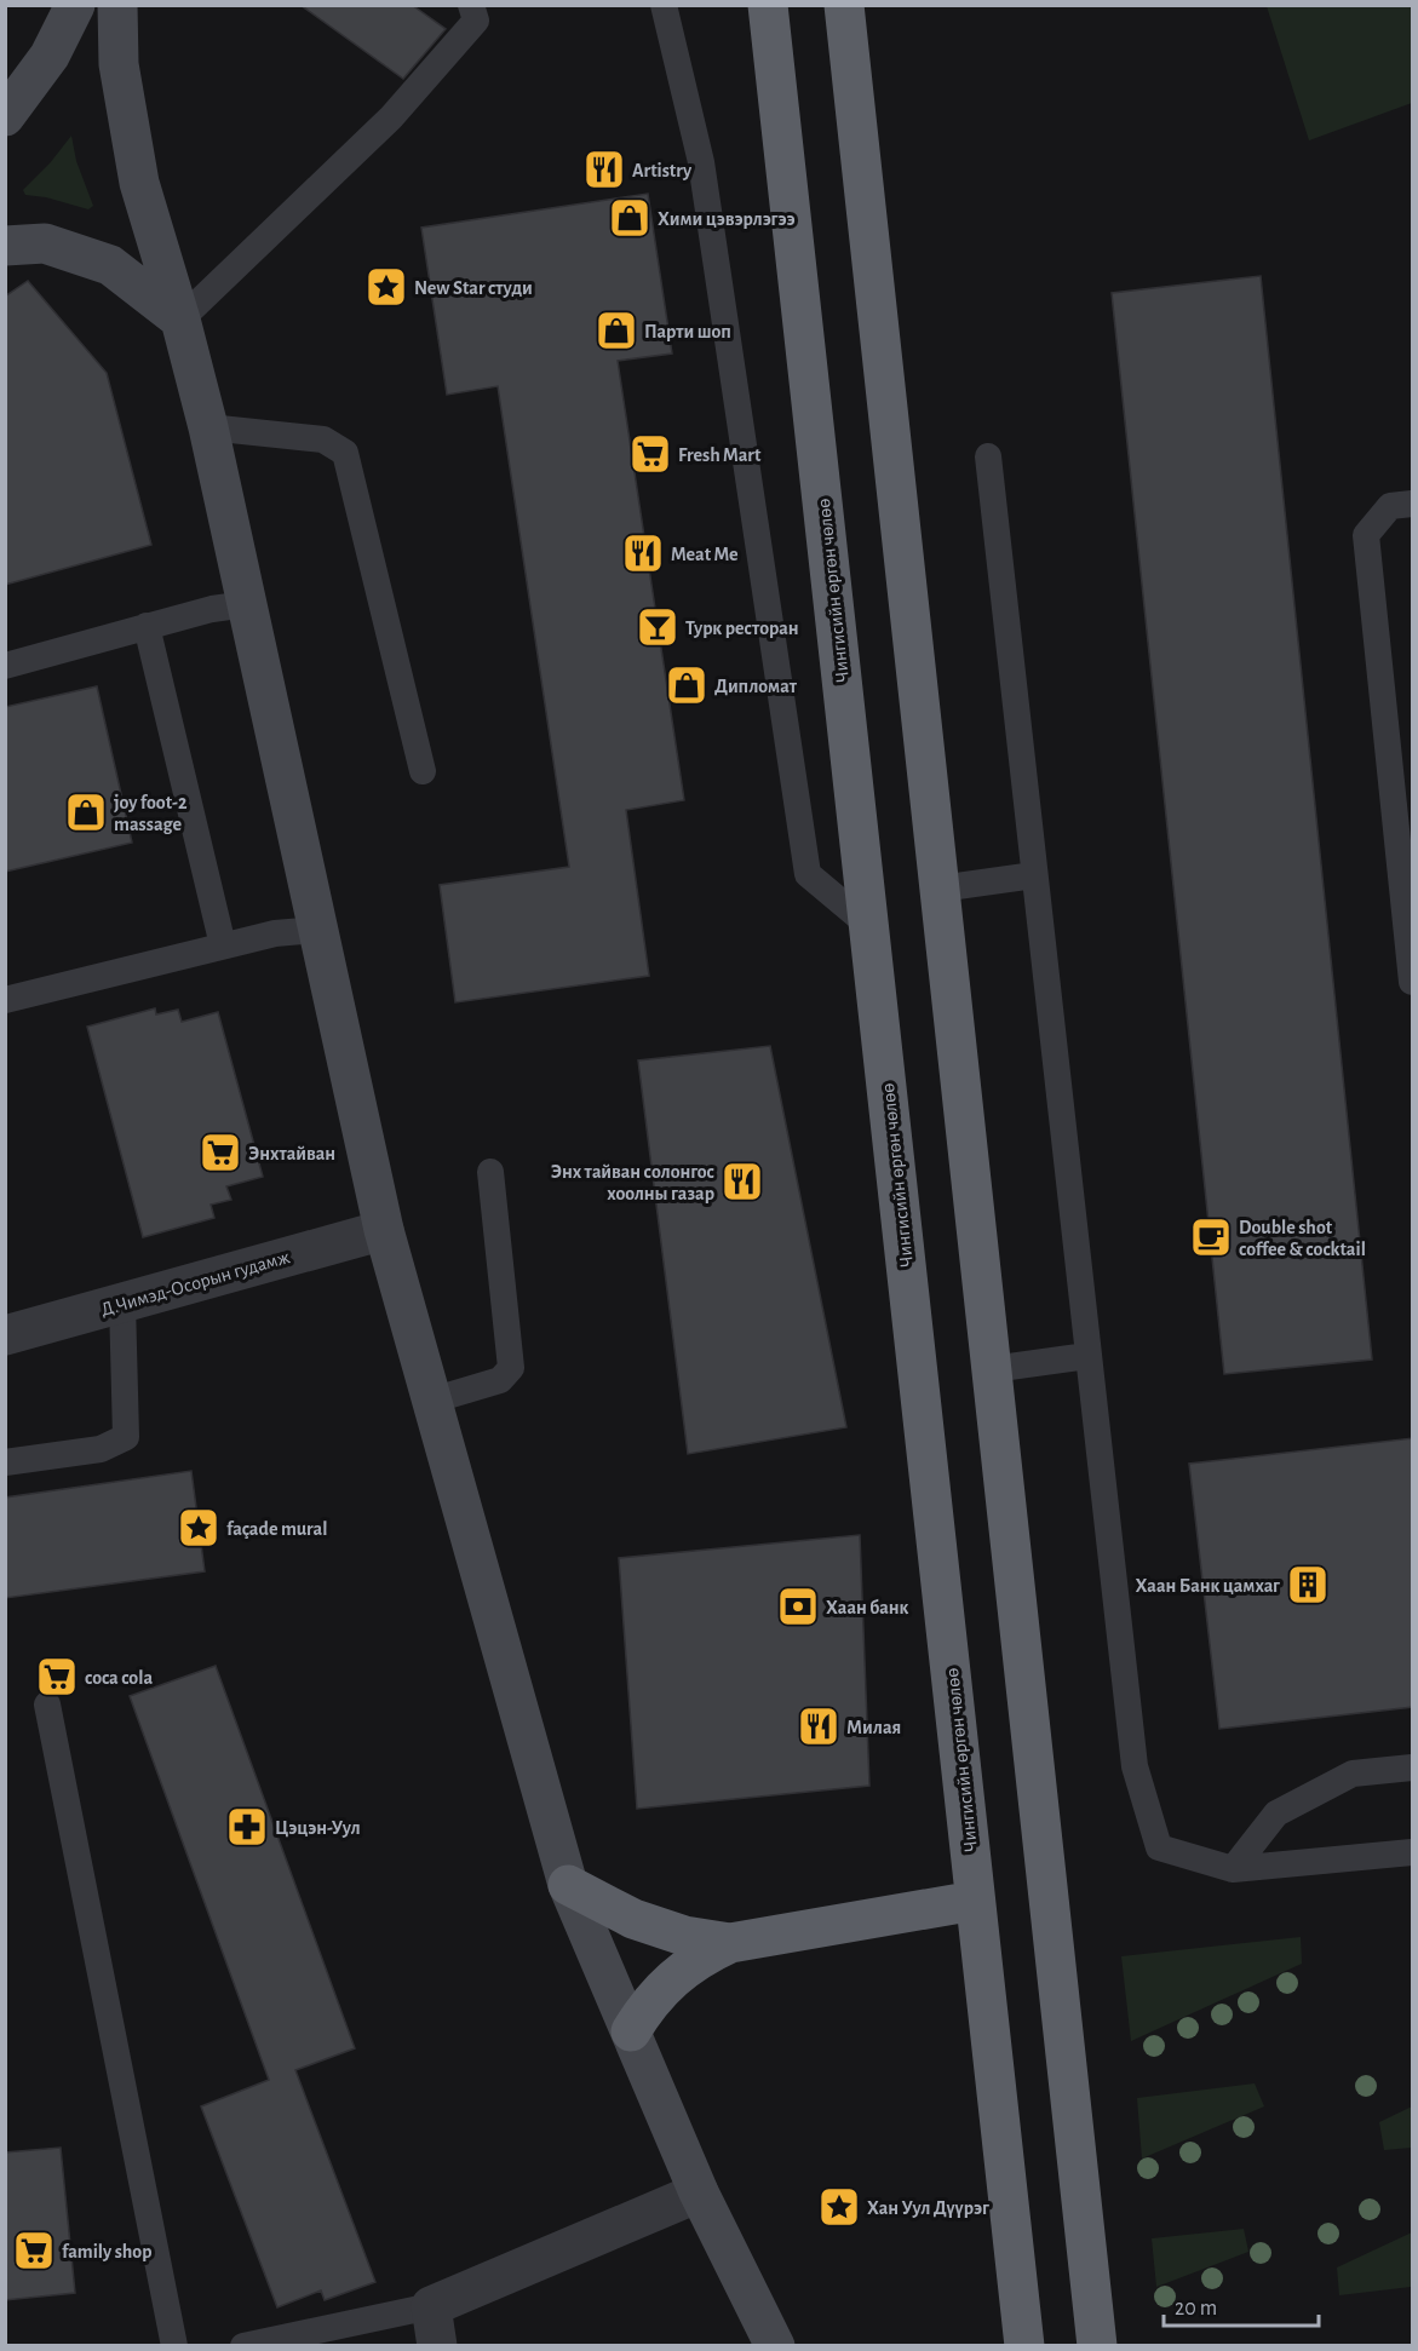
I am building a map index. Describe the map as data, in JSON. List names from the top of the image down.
{
  "streets": {
    "highway": ["Чингисийн өргөн чөлөө"],
    "street": ["Д.Чимэд-Осорын гудамж"]
  },
  "places": {
    "restaurant": [
      "Artistry",
      "Meat Me",
      "Энх тайван солонгос хоолны газар",
      "Милая"
    ],
    "shop": [
      "Хими цэвэрлэгээ",
      "Парти шоп",
      "Дипломат",
      "joy foot-2 massage"
    ],
    "place": ["New Star студи", "façade mural", "Хан Уул Дүүрэг"],
    "supermarket": [
      "Fresh Mart",
      "Энхтайван",
      "coca cola",
      "family shop"
    ],
    "bar": ["Турк ресторан"],
    "cafe": ["Double shot coffee & cocktail"],
    "building": ["Хаан Банк цамхаг"],
    "bank": ["Хаан банк"],
    "pharmacy": ["Цэцэн-Уул"]
  },
  "scale_bar": "20 m"
}
